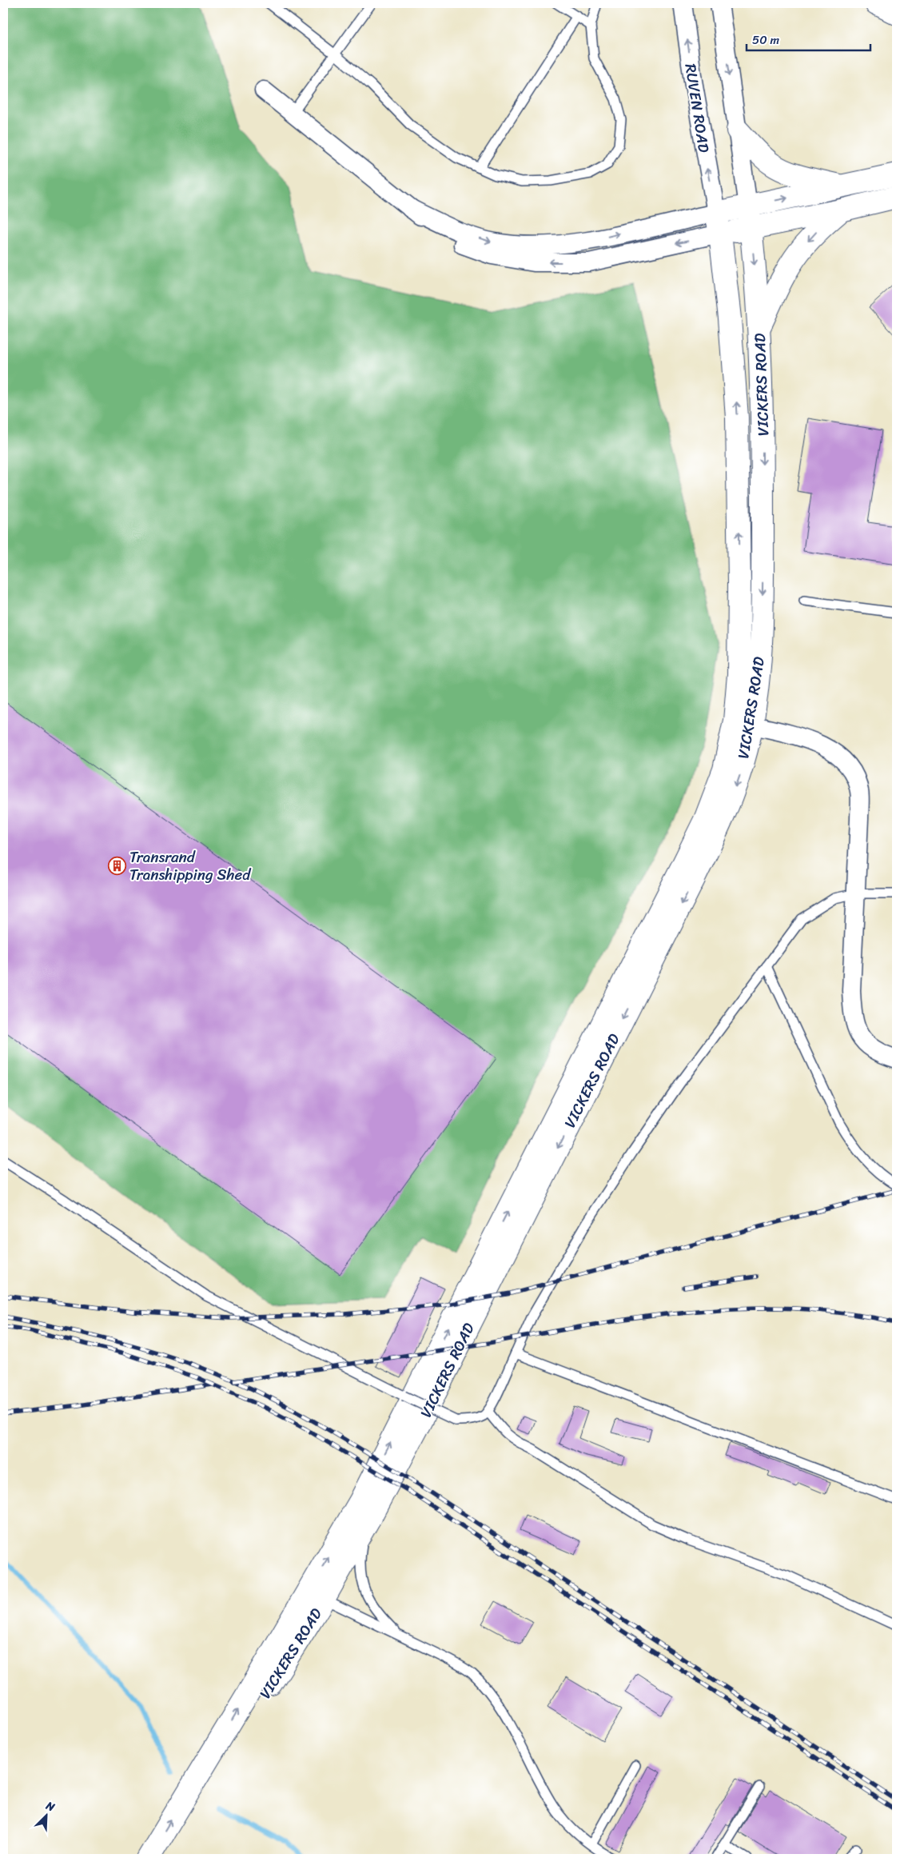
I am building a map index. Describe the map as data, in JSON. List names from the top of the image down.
{
  "streets": {
    "main road": ["VICKERS ROAD"],
    "street": ["RUVEN ROAD"]
  },
  "crossings": [
    ["RUVEN ROAD", "VICKERS ROAD"]
  ],
  "places": {
    "building": ["Transrand Transhipping Shed"]
  },
  "scale_bar": "50 m",
  "north": "top right"
}
